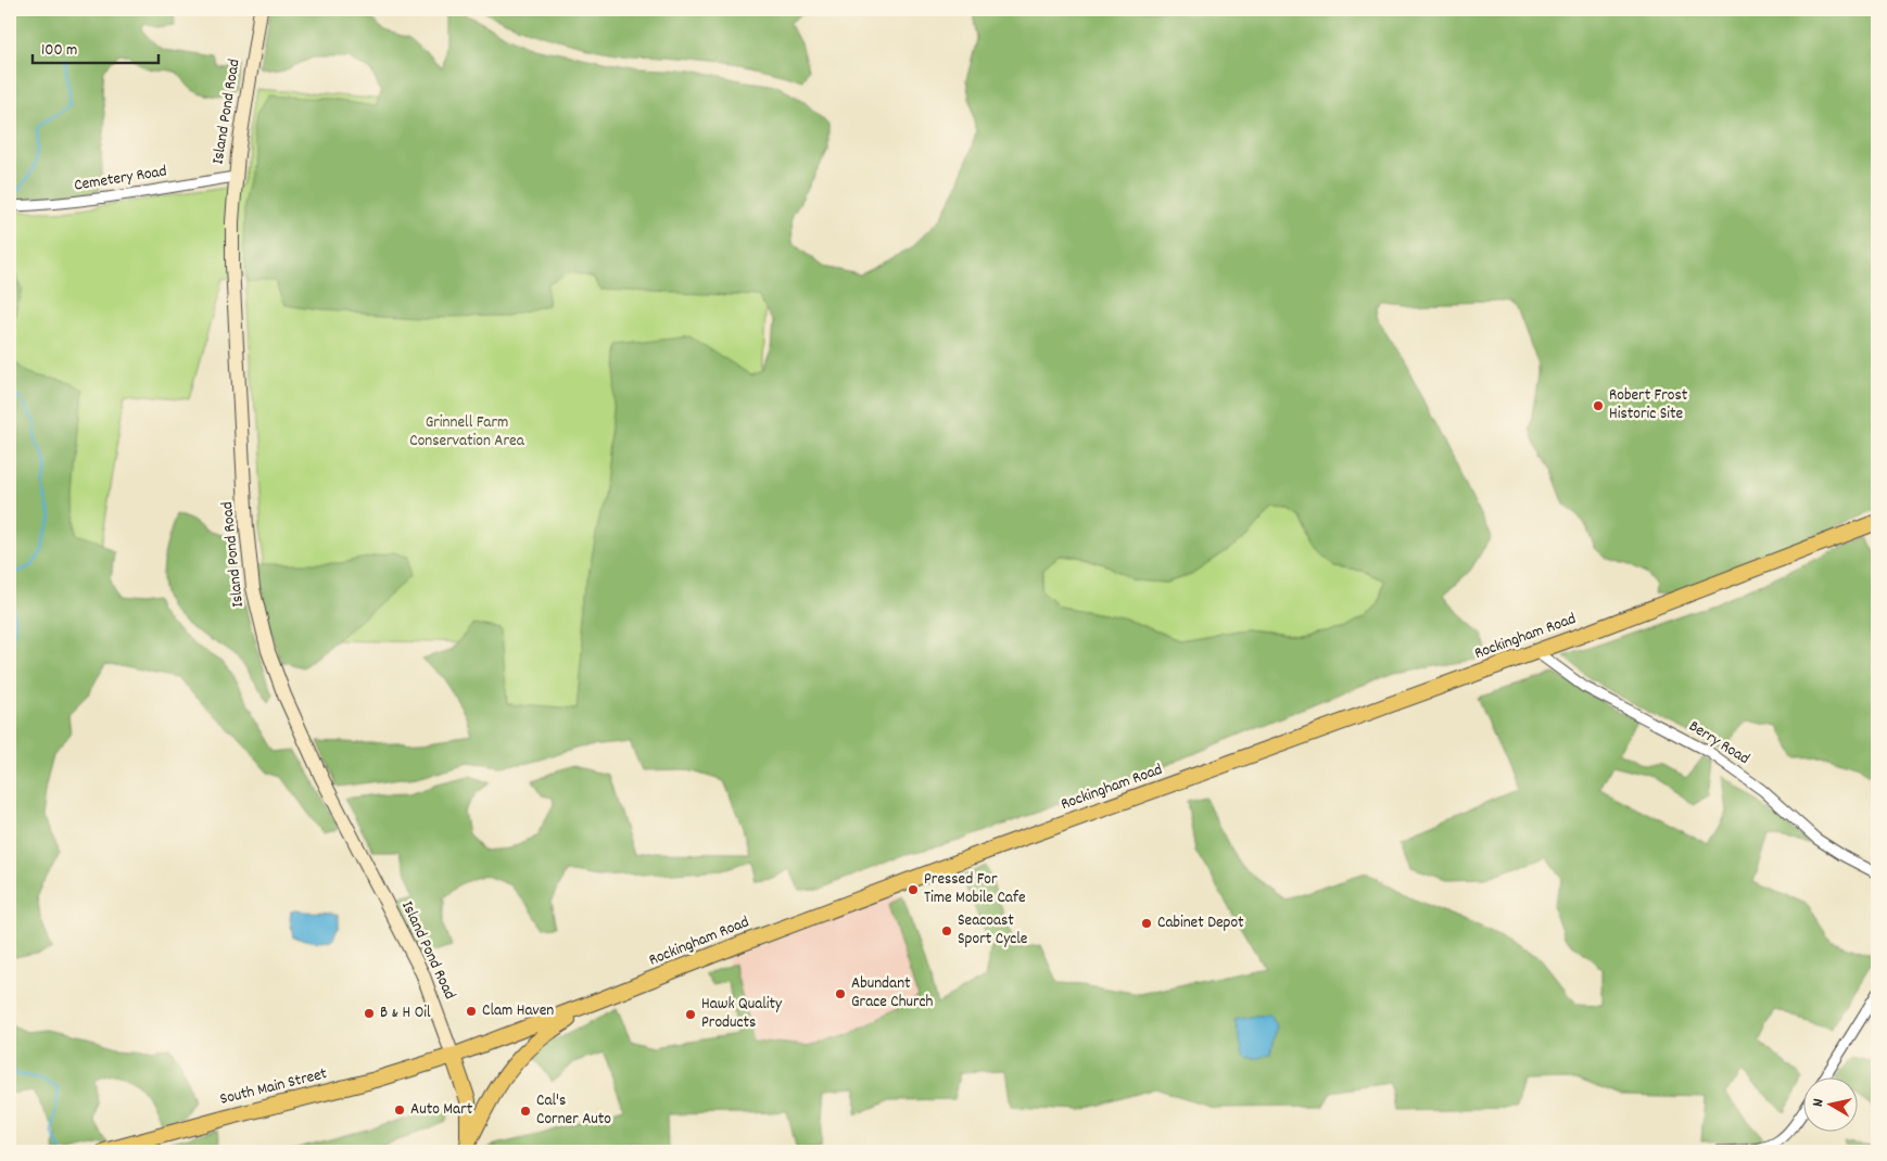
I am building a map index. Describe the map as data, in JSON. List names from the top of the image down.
{
  "streets": {
    "main road": ["Rockingham Road", "South Main Street"],
    "street": ["Island Pond Road", "Cemetery Road", "Berry Road"]
  },
  "crossings": [
    ["Island Pond Road", "Cemetery Road"],
    ["Island Pond Road", "Rockingham Road"],
    ["Island Pond Road", "South Main Street"],
    ["Rockingham Road", "Berry Road"],
    ["Rockingham Road", "South Main Street"]
  ],
  "parks": ["Grinnell Farm Conservation Area"],
  "places": [
    "Robert Frost Historic Site",
    "Pressed For Time Mobile Cafe",
    "Cabinet Depot",
    "Seacoast Sport Cycle",
    "Abundant Grace Church",
    "Clam Haven",
    "B & H Oil",
    "Hawk Quality Products",
    "Auto Mart",
    "Cal's Corner Auto"
  ],
  "scale_bar": "100 m",
  "north": "left"
}
